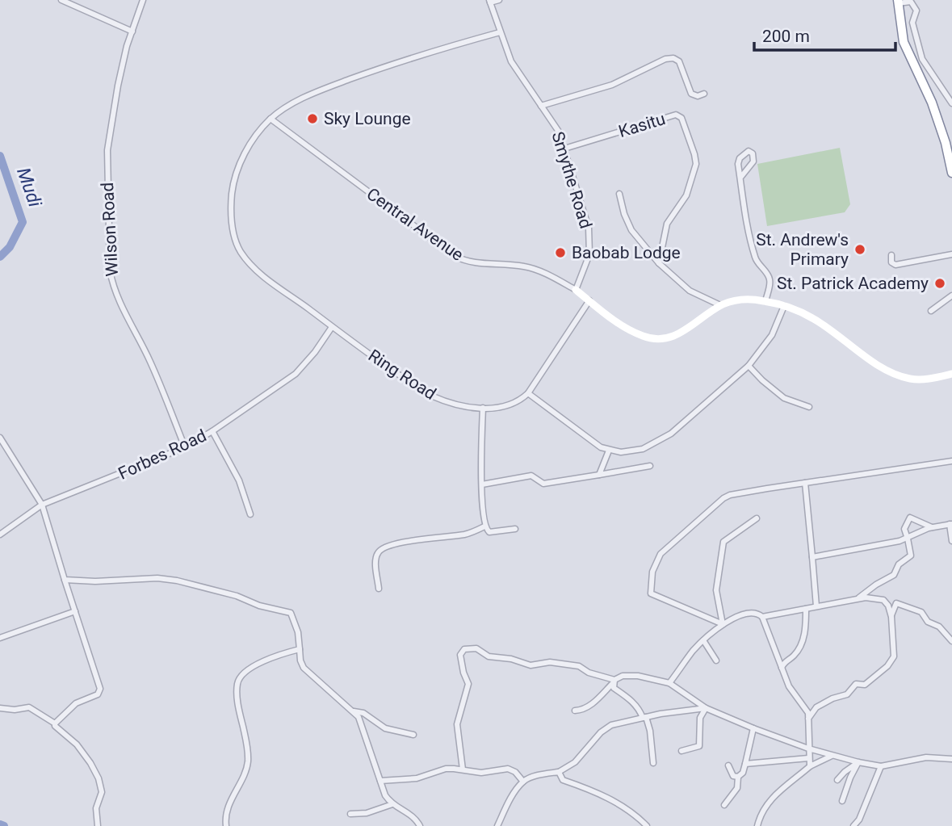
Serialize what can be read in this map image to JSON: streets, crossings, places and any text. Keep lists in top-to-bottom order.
{
  "streets": {
    "street": [
      "Kasitu",
      "Smythe Road",
      "Central Avenue",
      "Wilson Road",
      "Ring Road",
      "Forbes Road"
    ]
  },
  "crossings": [
    ["Kasitu", "Smythe Road"],
    ["Smythe Road", "Central Avenue"],
    ["Smythe Road", "Ring Road"],
    ["Central Avenue", "Ring Road"],
    ["Wilson Road", "Forbes Road"],
    ["Ring Road", "Forbes Road"]
  ],
  "water": ["Mudi"],
  "places": [
    "Sky Lounge",
    "St. Andrew's Primary",
    "Baobab Lodge",
    "St. Patrick Academy"
  ],
  "scale_bar": "200 m"
}
